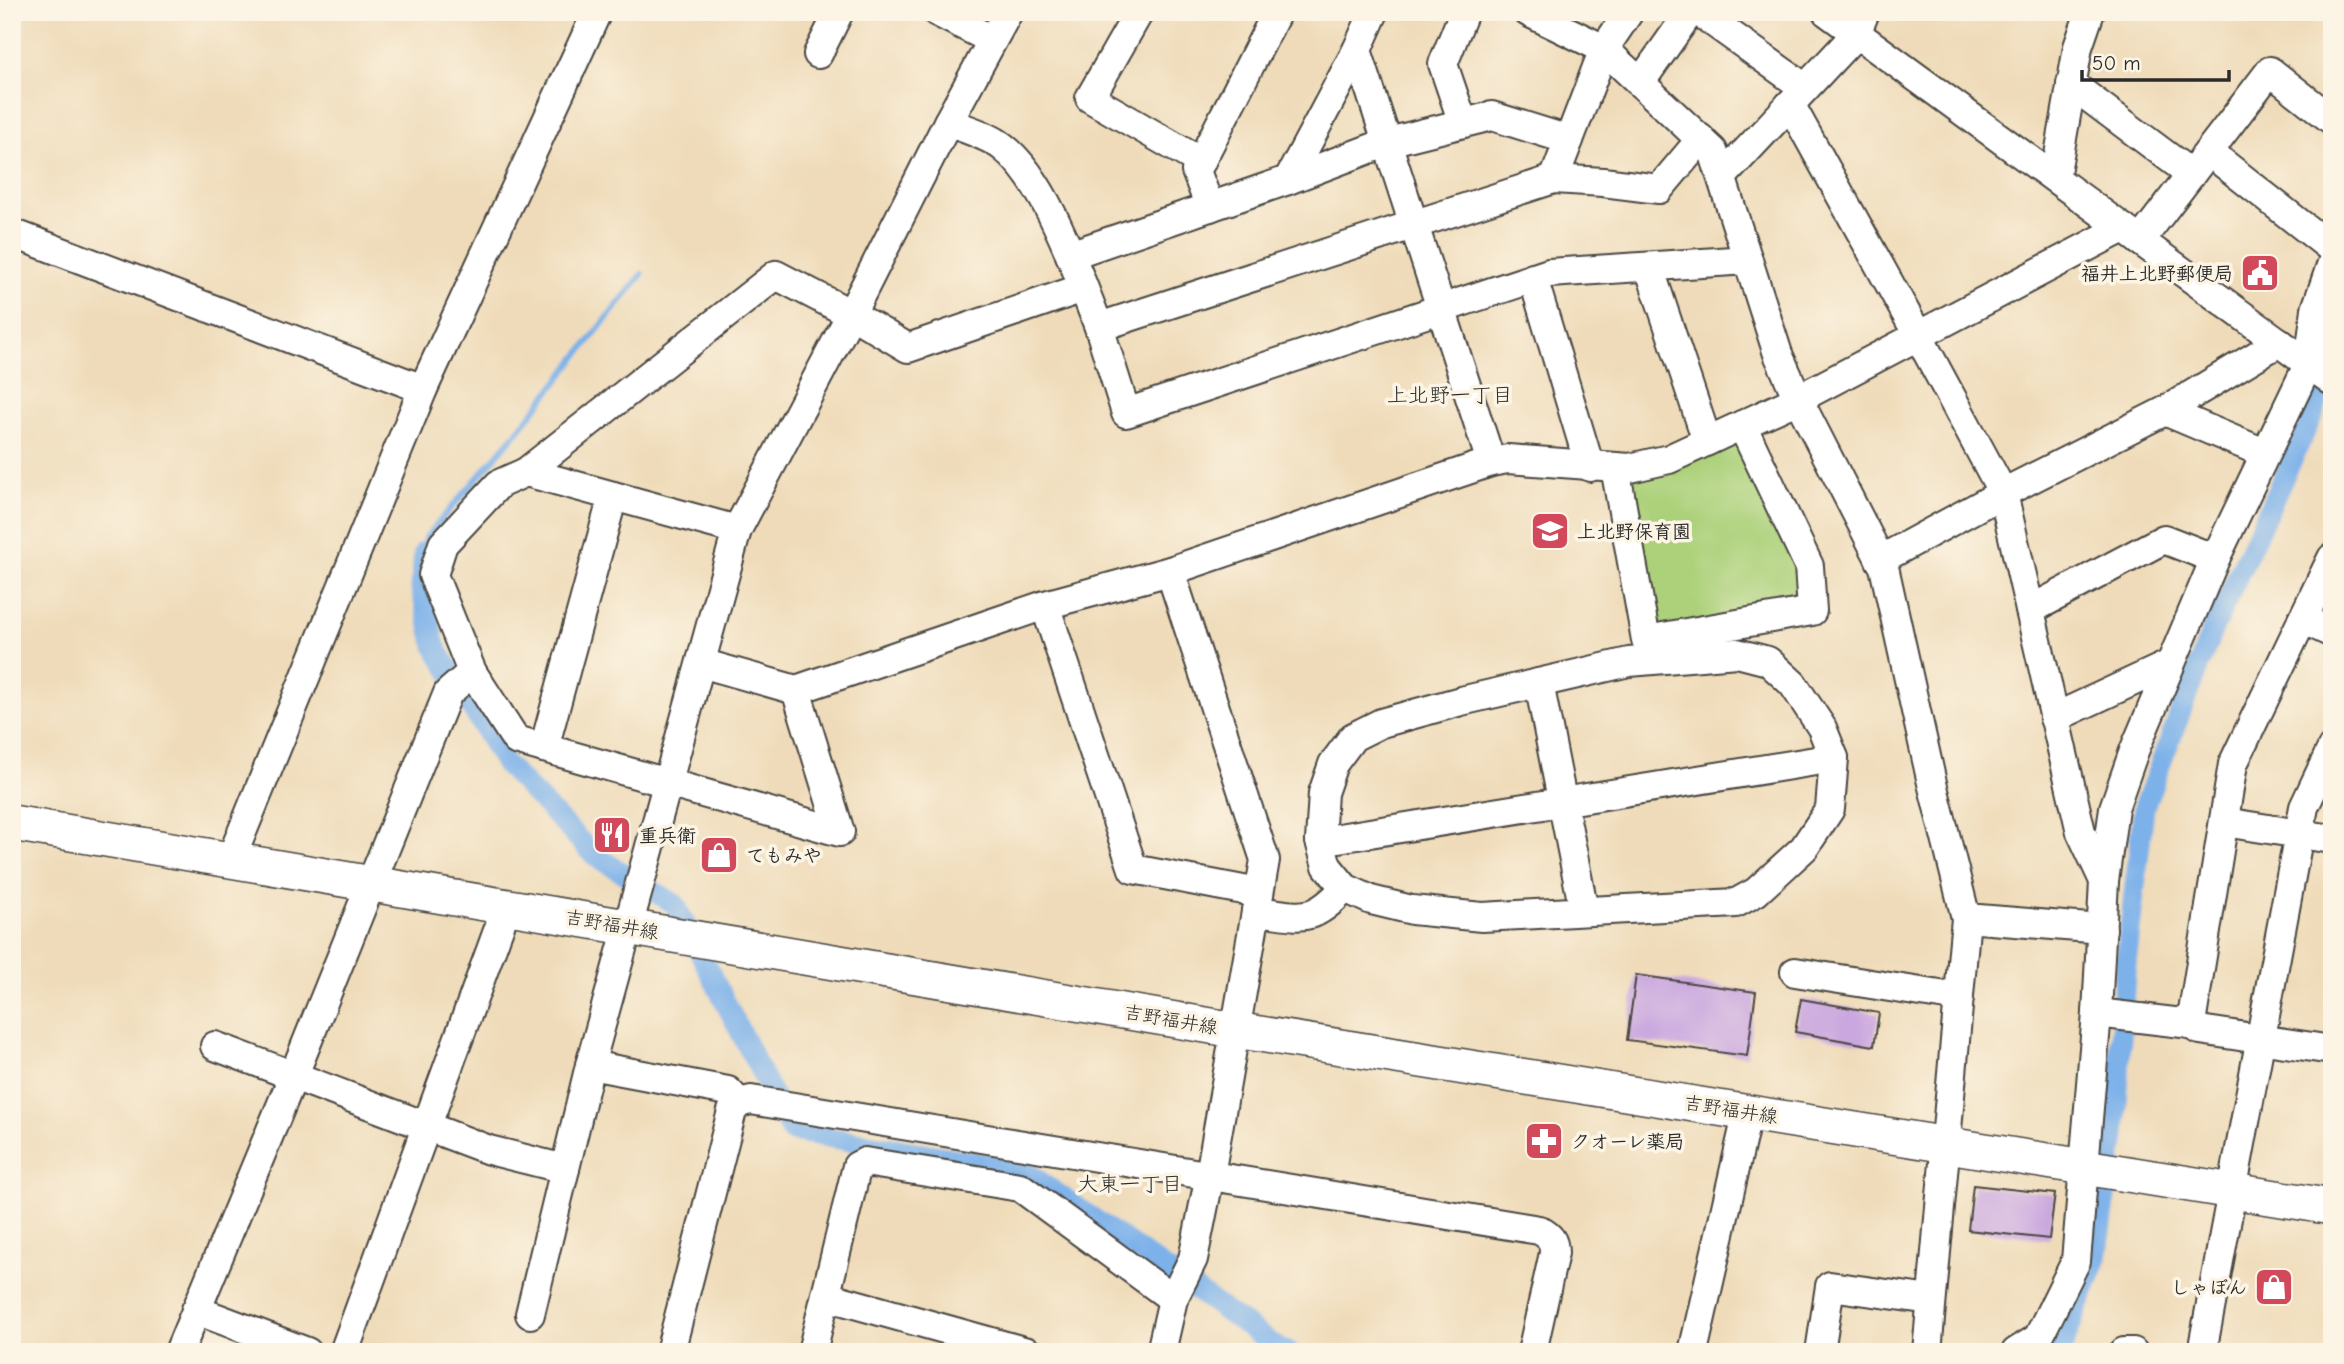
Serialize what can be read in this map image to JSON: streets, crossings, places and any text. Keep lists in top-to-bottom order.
{
  "streets": {
    "main road": ["吉野福井線"]
  },
  "districts": ["上北野一丁目", "大東一丁目"],
  "places": {
    "public building": ["福井上北野郵便局"],
    "school or university": ["上北野保育園"],
    "restaurant": ["重兵衛"],
    "shop": ["てもみや", "しゃぼん"],
    "pharmacy": ["クオーレ薬局"]
  },
  "scale_bar": "50 m"
}
